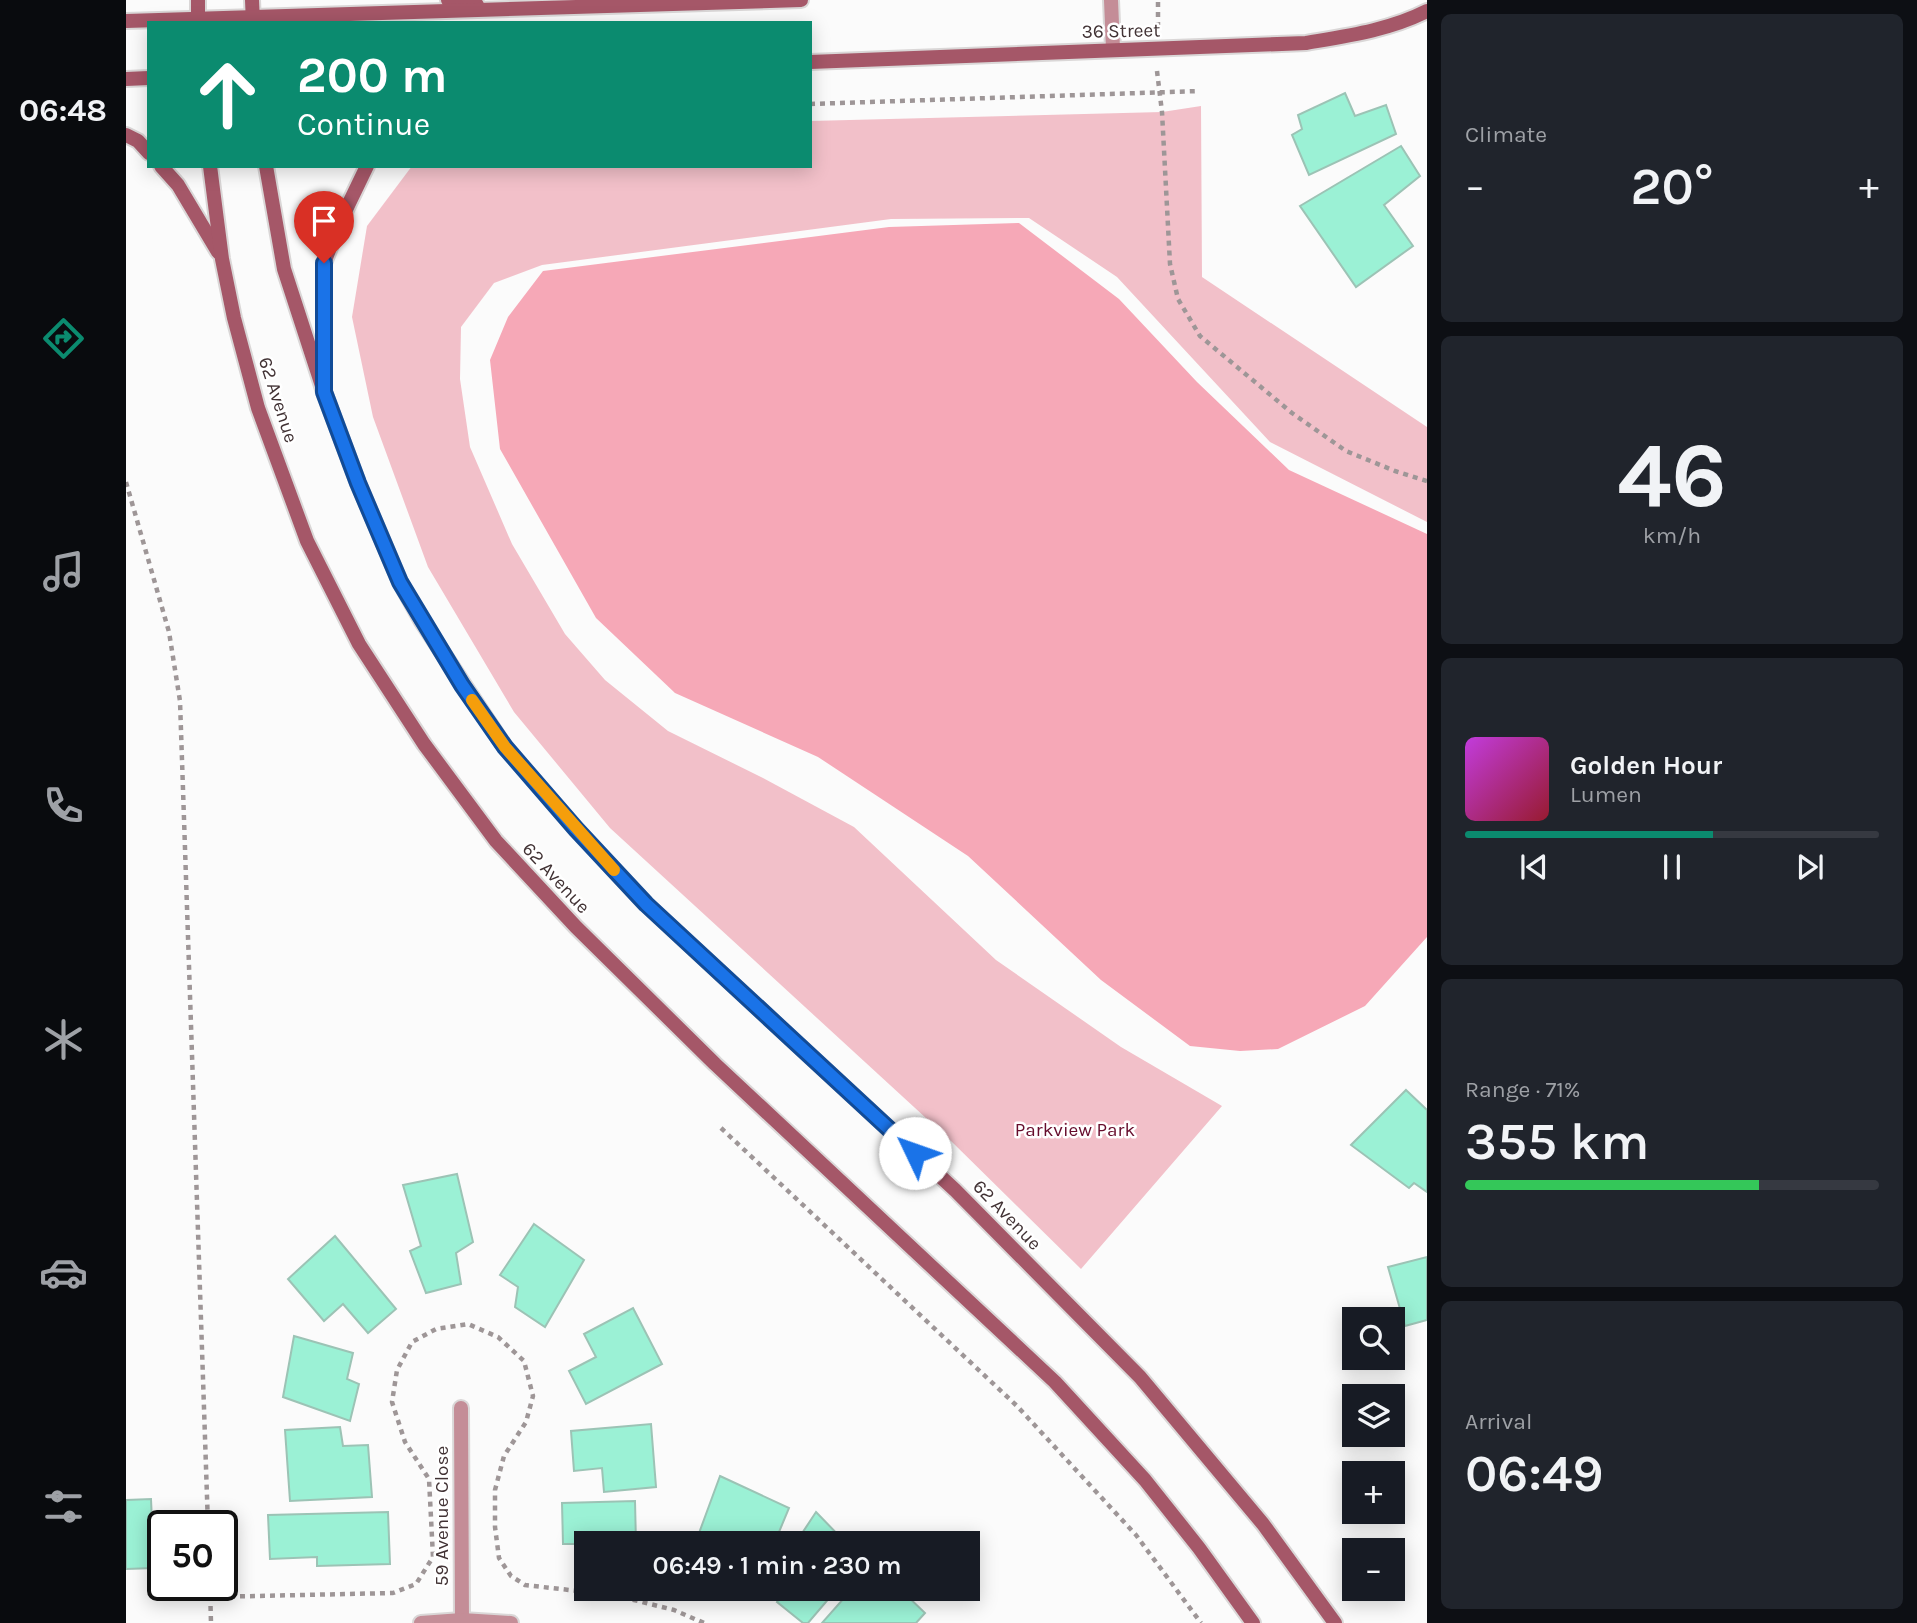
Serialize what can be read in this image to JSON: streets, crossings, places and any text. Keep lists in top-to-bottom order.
{
  "streets": {
    "main road": ["36 Street", "62 Avenue"],
    "street": ["59 Avenue Close"]
  },
  "parks": ["Parkview Park"],
  "page": {
    "tabs": "06:48",
    "tile": [
      "Climate",
      ["46", "km/h"],
      ["Range · 71%", "355 km"],
      ["Arrival", "06:49"]
    ],
    "turn": ["200 m", "Continue"],
    "heat": ["−", "20°", "+"],
    "song": ["Golden Hour", "Lumen"],
    "map_buttons": ["+", "−"],
    "limit": "50",
    "trip": "06:49 · 1 min · 230 m"
  }
}
